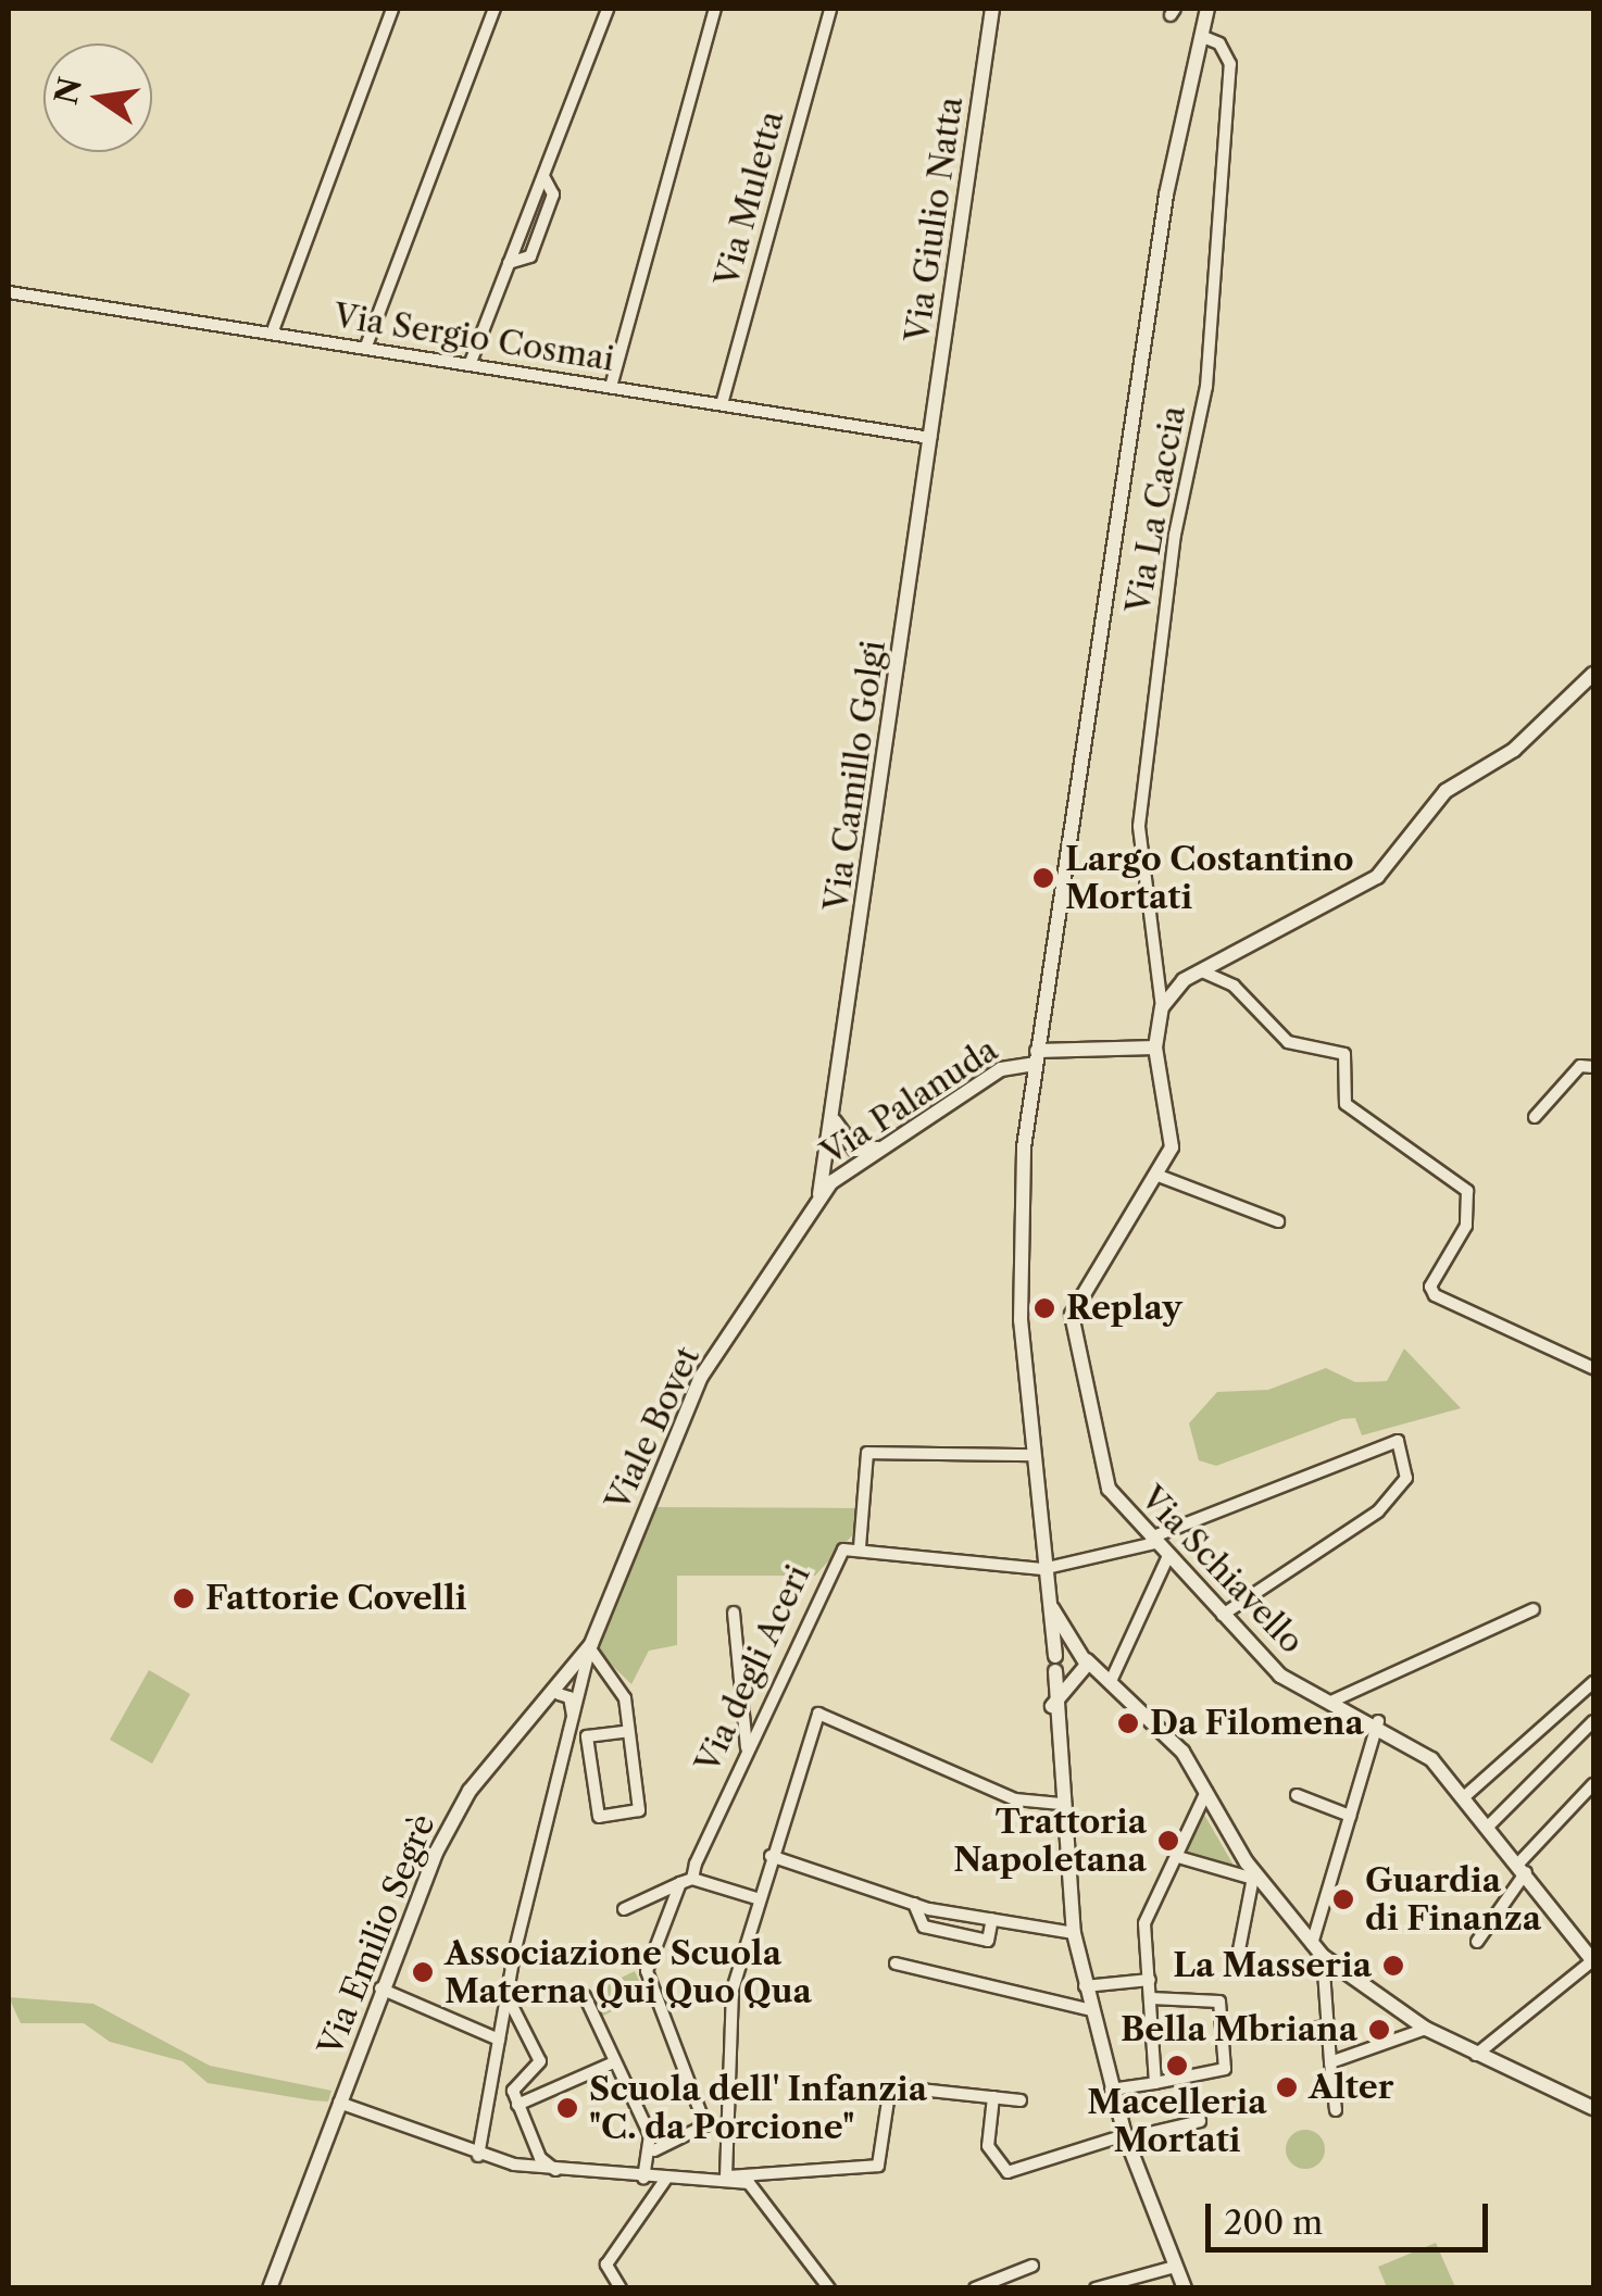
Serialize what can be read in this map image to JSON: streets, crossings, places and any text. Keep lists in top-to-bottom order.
{
  "streets": {
    "street": [
      "Via Muletta",
      "Via Giulio Natta",
      "Via Sergio Cosmai",
      "Via La Caccia",
      "Via Camillo Golgi",
      "Via Palanuda",
      "Viale Bovet",
      "Via Schiavello",
      "Via degli Aceri",
      "Via Emilio Segrè"
    ]
  },
  "crossings": [
    ["Via Muletta", "Via Sergio Cosmai"],
    ["Via Giulio Natta", "Via Sergio Cosmai"],
    ["Via Giulio Natta", "Via Camillo Golgi"],
    ["Via Sergio Cosmai", "Via Camillo Golgi"],
    ["Via Camillo Golgi", "Via Palanuda"],
    ["Via Camillo Golgi", "Viale Bovet"],
    ["Via Palanuda", "Viale Bovet"],
    ["Via Palanuda", "Via Schiavello"],
    ["Viale Bovet", "Via Emilio Segrè"]
  ],
  "places": [
    "Largo Costantino Mortati",
    "Replay",
    "Fattorie Covelli",
    "Da Filomena",
    "Trattoria Napoletana",
    "Guardia di Finanza",
    "La Masseria",
    "Associazione Scuola Materna Qui Quo Qua",
    "Bella Mbriana",
    "Macelleria Mortati",
    "Alter",
    "Scuola dell' Infanzia \"C. da Porcione\""
  ],
  "scale_bar": "200 m",
  "north": "left"
}
